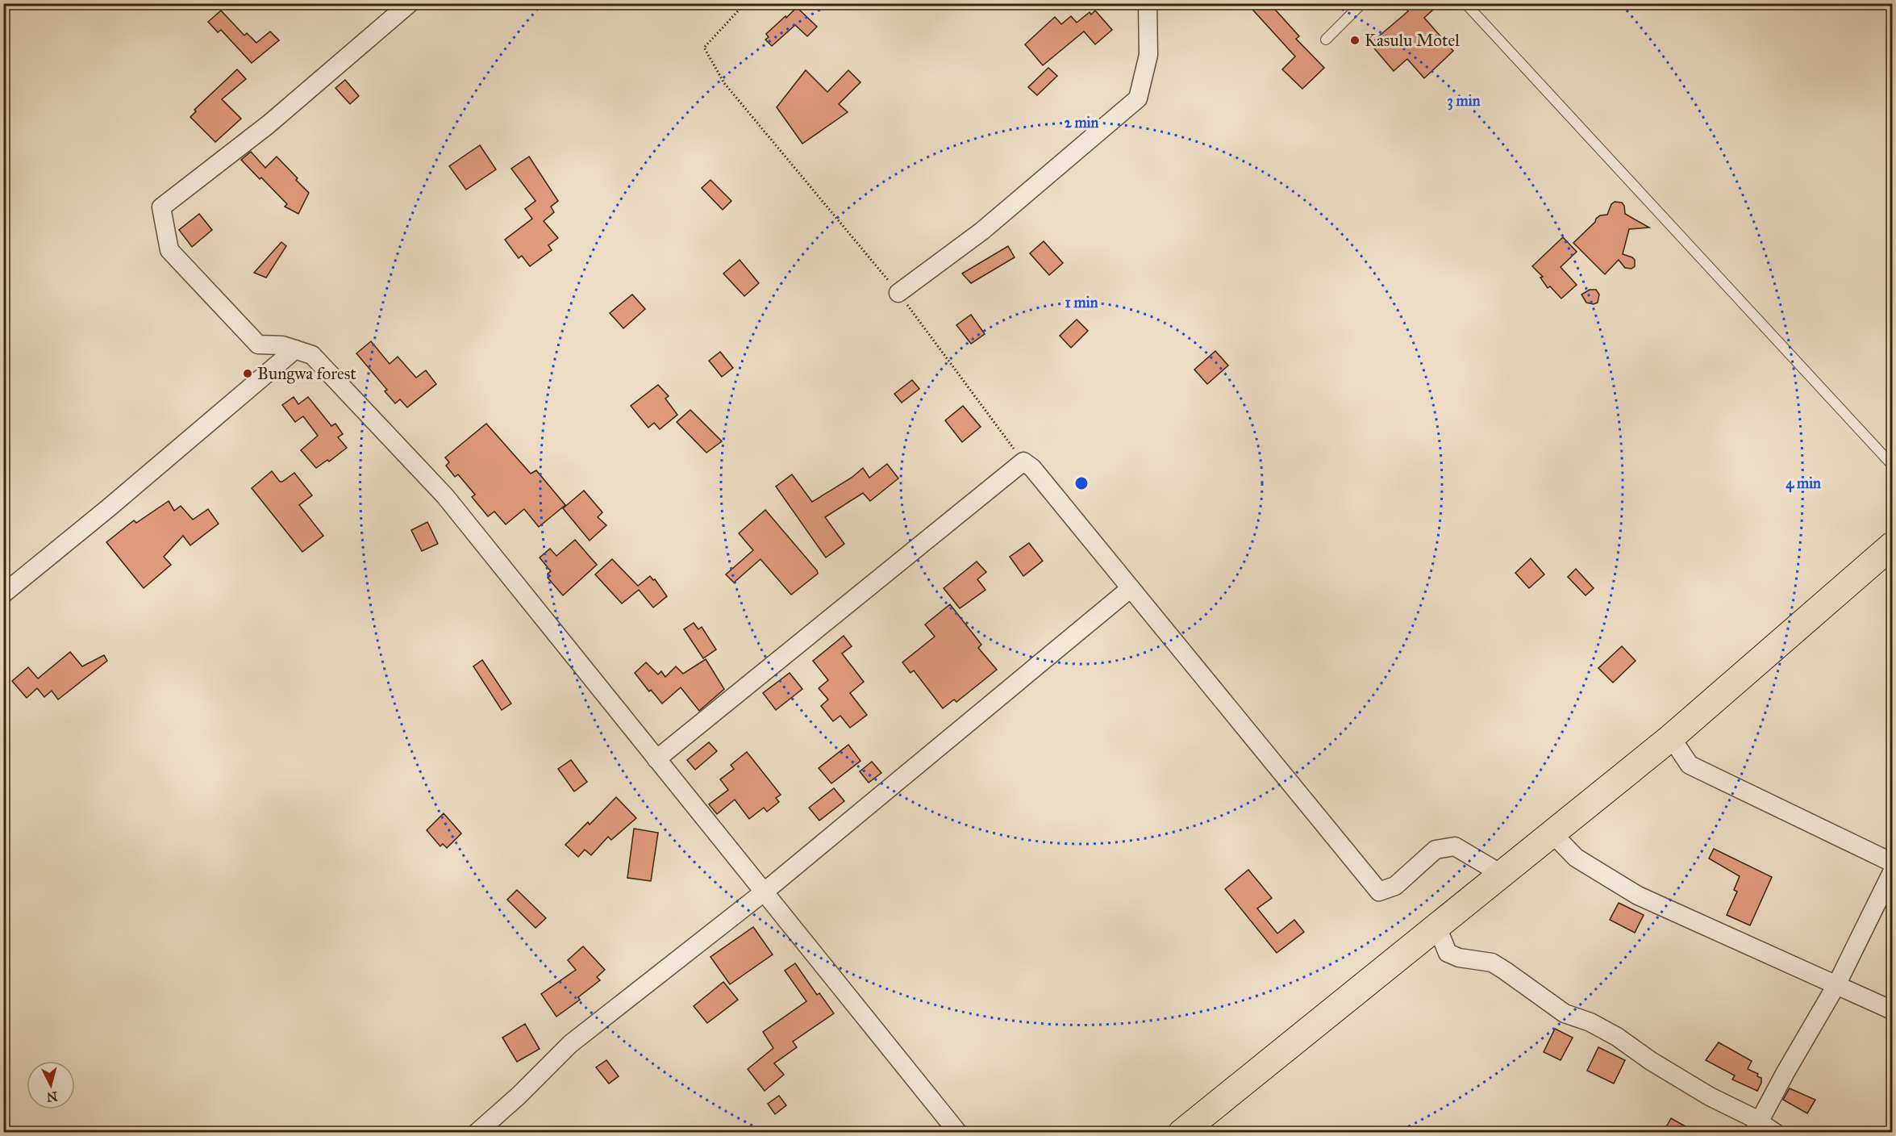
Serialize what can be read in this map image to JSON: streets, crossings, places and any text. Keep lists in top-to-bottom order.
{
  "places": ["Kasulu Motel", "Bungwa forest"],
  "north": "bottom",
  "rings": [
    "3 min",
    "2 min",
    "1 min",
    "4 min"
  ]
}
